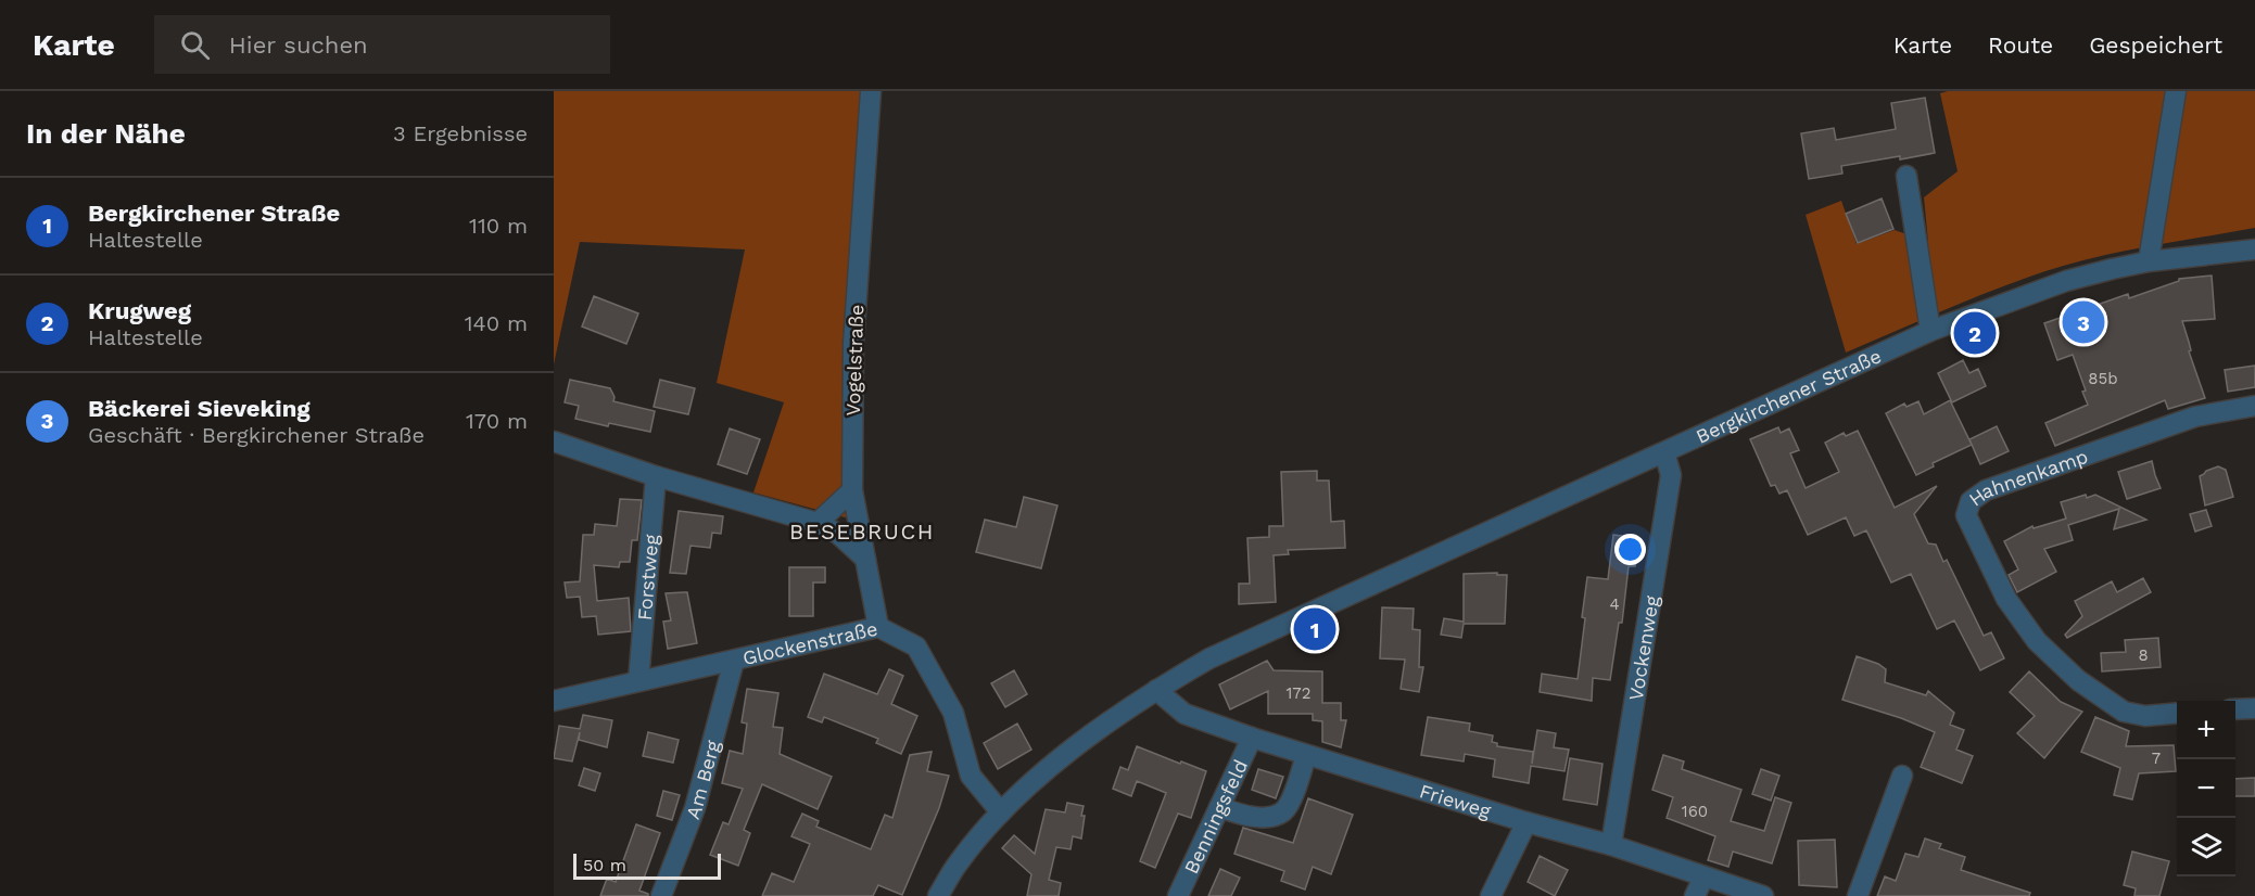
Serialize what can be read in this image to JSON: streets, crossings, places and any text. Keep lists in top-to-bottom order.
{
  "streets": {
    "street": [
      "Vogelstraße",
      "Bergkirchener Straße",
      "Hahnenkamp",
      "Forstweg",
      "Glockenstraße",
      "Vockenweg",
      "Am Berg",
      "Frieweg",
      "Benningsfeld"
    ]
  },
  "crossings": [
    ["Vogelstraße", "Glockenstraße"],
    ["Bergkirchener Straße", "Glockenstraße"],
    ["Bergkirchener Straße", "Vockenweg"],
    ["Bergkirchener Straße", "Frieweg"],
    ["Forstweg", "Glockenstraße"],
    ["Glockenstraße", "Am Berg"],
    ["Vockenweg", "Frieweg"],
    ["Frieweg", "Benningsfeld"]
  ],
  "districts": ["BESEBRUCH"],
  "house_numbers": [
    "85b",
    "4",
    "8",
    "172",
    "7",
    "160"
  ],
  "scale_bar": "50 m",
  "page": {
    "header": "Karte",
    "search": "Hier suchen",
    "nav": ["Karte", "Route", "Gespeichert"],
    "heading": ["In der Nähe", "3 Ergebnisse"],
    "list": [
      {
        "mark": "1",
        "name": "Bergkirchener Straße",
        "note": "Haltestelle",
        "value": "110 m"
      },
      {
        "mark": "2",
        "name": "Krugweg",
        "note": "Haltestelle",
        "value": "140 m"
      },
      {
        "mark": "3",
        "name": "Bäckerei Sieveking",
        "note": "Geschäft · Bergkirchener Straße",
        "value": "170 m"
      }
    ],
    "pins": ["3", "2", "1"],
    "map_buttons": ["+", "−"],
    "scale": "50 m"
  }
}
